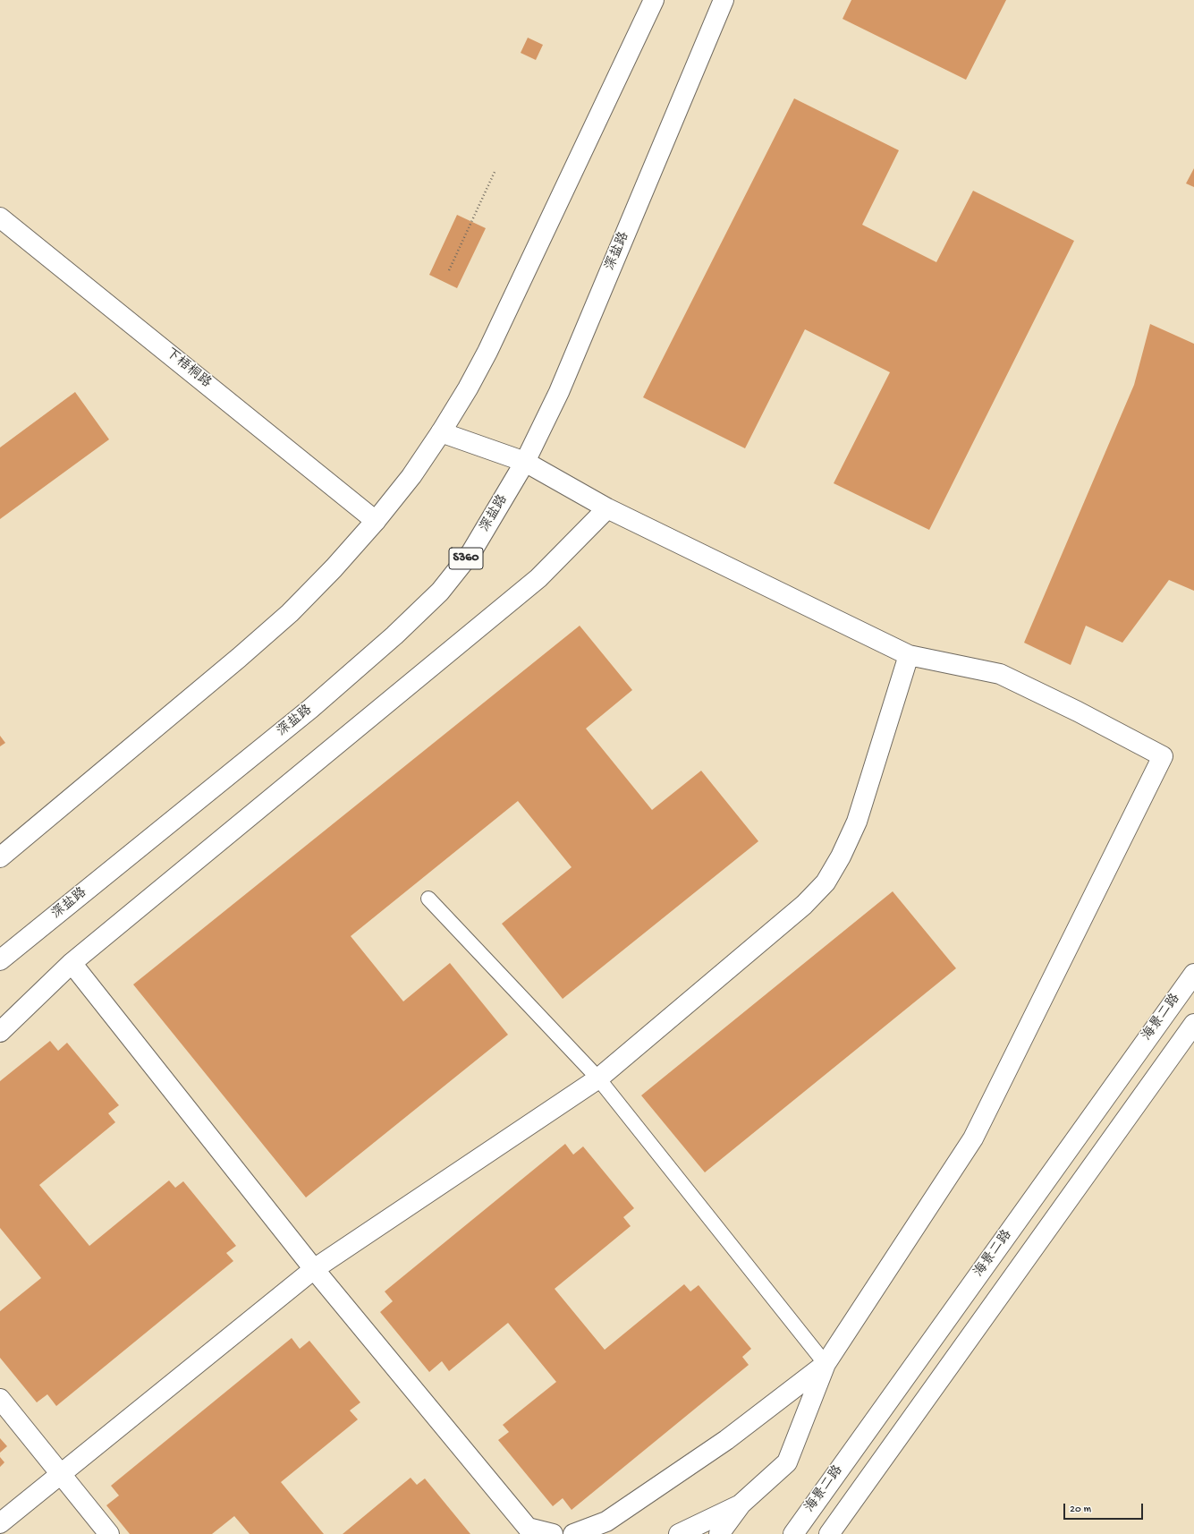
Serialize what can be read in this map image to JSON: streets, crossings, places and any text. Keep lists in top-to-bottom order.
{
  "streets": {
    "street": [
      "深盐路",
      "下梧桐路",
      "S360",
      "海景二路"
    ]
  },
  "scale_bar": "20 m"
}
